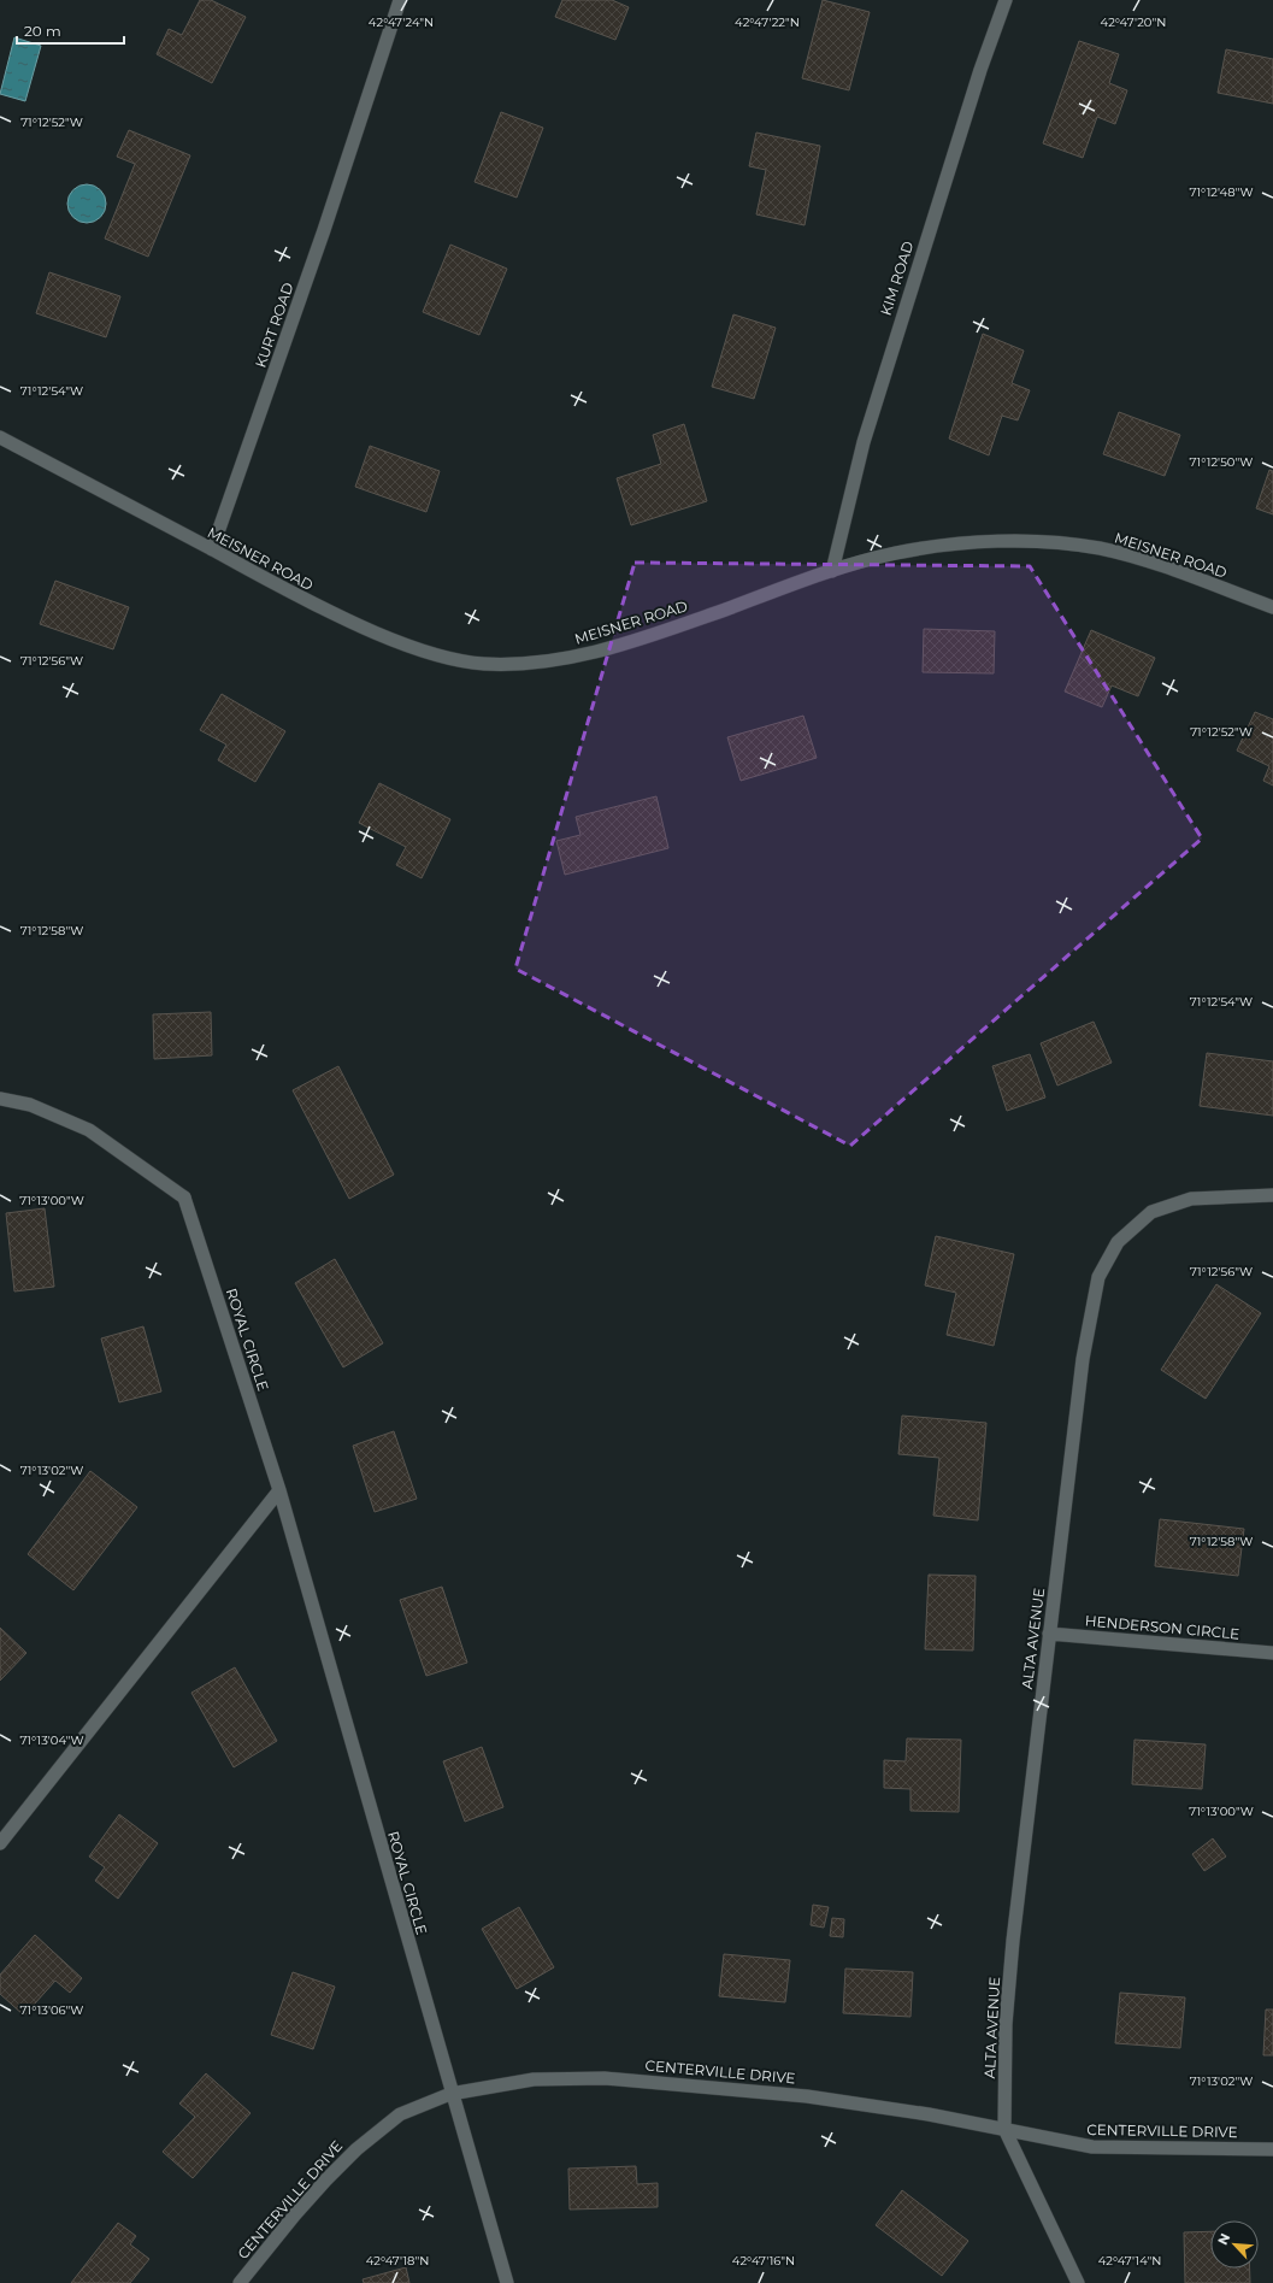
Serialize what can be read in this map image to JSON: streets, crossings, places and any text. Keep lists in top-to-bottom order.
{
  "streets": {
    "street": [
      "KIM ROAD",
      "KURT ROAD",
      "MEISNER ROAD",
      "ROYAL CIRCLE",
      "HENDERSON CIRCLE",
      "ALTA AVENUE",
      "CENTERVILLE DRIVE"
    ]
  },
  "crossings": [
    ["KIM ROAD", "MEISNER ROAD"],
    ["KURT ROAD", "MEISNER ROAD"],
    ["ROYAL CIRCLE", "CENTERVILLE DRIVE"],
    ["HENDERSON CIRCLE", "ALTA AVENUE"],
    ["ALTA AVENUE", "CENTERVILLE DRIVE"]
  ],
  "scale_bar": "20 m",
  "north": "top left",
  "coordinates": [
    "42°47'24\"N",
    "42°47'22\"N",
    "42°47'20\"N",
    "71°12'52\"W",
    "71°12'48\"W",
    "71°12'54\"W",
    "71°12'50\"W",
    "71°12'56\"W",
    "71°12'58\"W",
    "71°13'00\"W",
    "71°13'02\"W",
    "71°13'04\"W",
    "71°13'06\"W",
    "42°47'18\"N",
    "42°47'16\"N",
    "42°47'14\"N"
  ]
}
